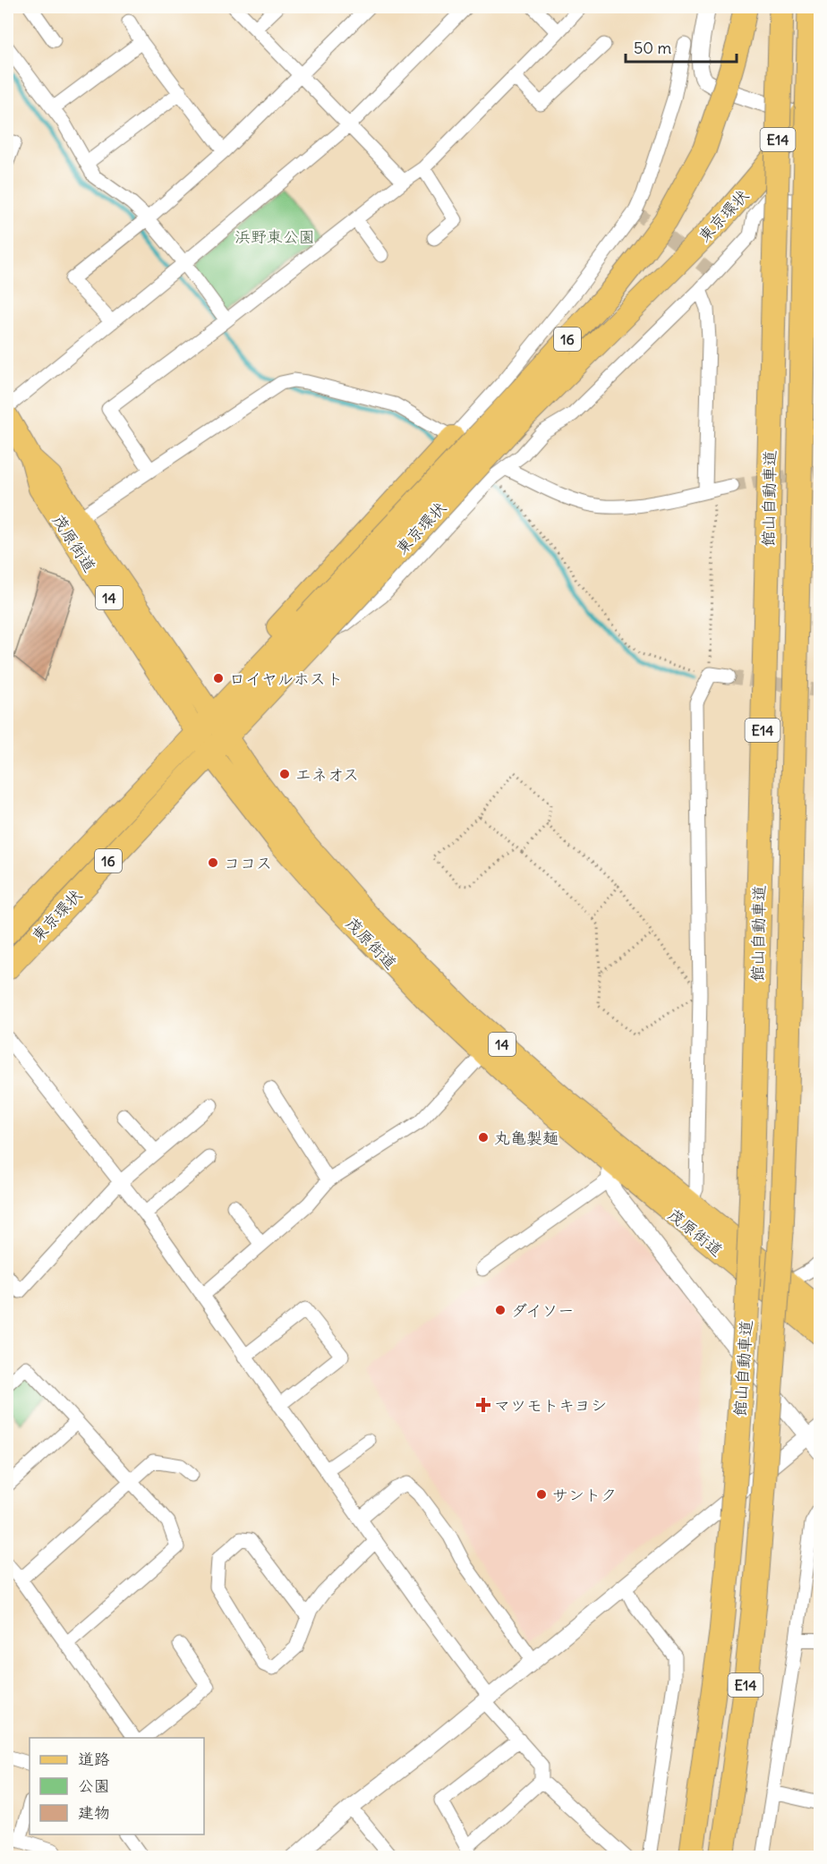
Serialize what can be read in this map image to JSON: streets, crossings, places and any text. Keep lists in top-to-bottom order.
{
  "streets": {
    "highway": [
      "E14",
      "東京環状",
      "16",
      "館山自動車道"
    ],
    "main road": ["茂原街道", "14"]
  },
  "crossings": [
    ["東京環状", "16"],
    ["東京環状", "茂原街道"],
    ["16", "茂原街道"]
  ],
  "parks": ["浜野東公園"],
  "places": {
    "other": [
      "ロイヤルホスト",
      "エネオス",
      "ココス",
      "丸亀製麺",
      "ダイソー",
      "サントク"
    ],
    "health": ["マツモトキヨシ"]
  },
  "legend": ["道路", "公園", "建物"],
  "scale_bar": "50 m"
}
